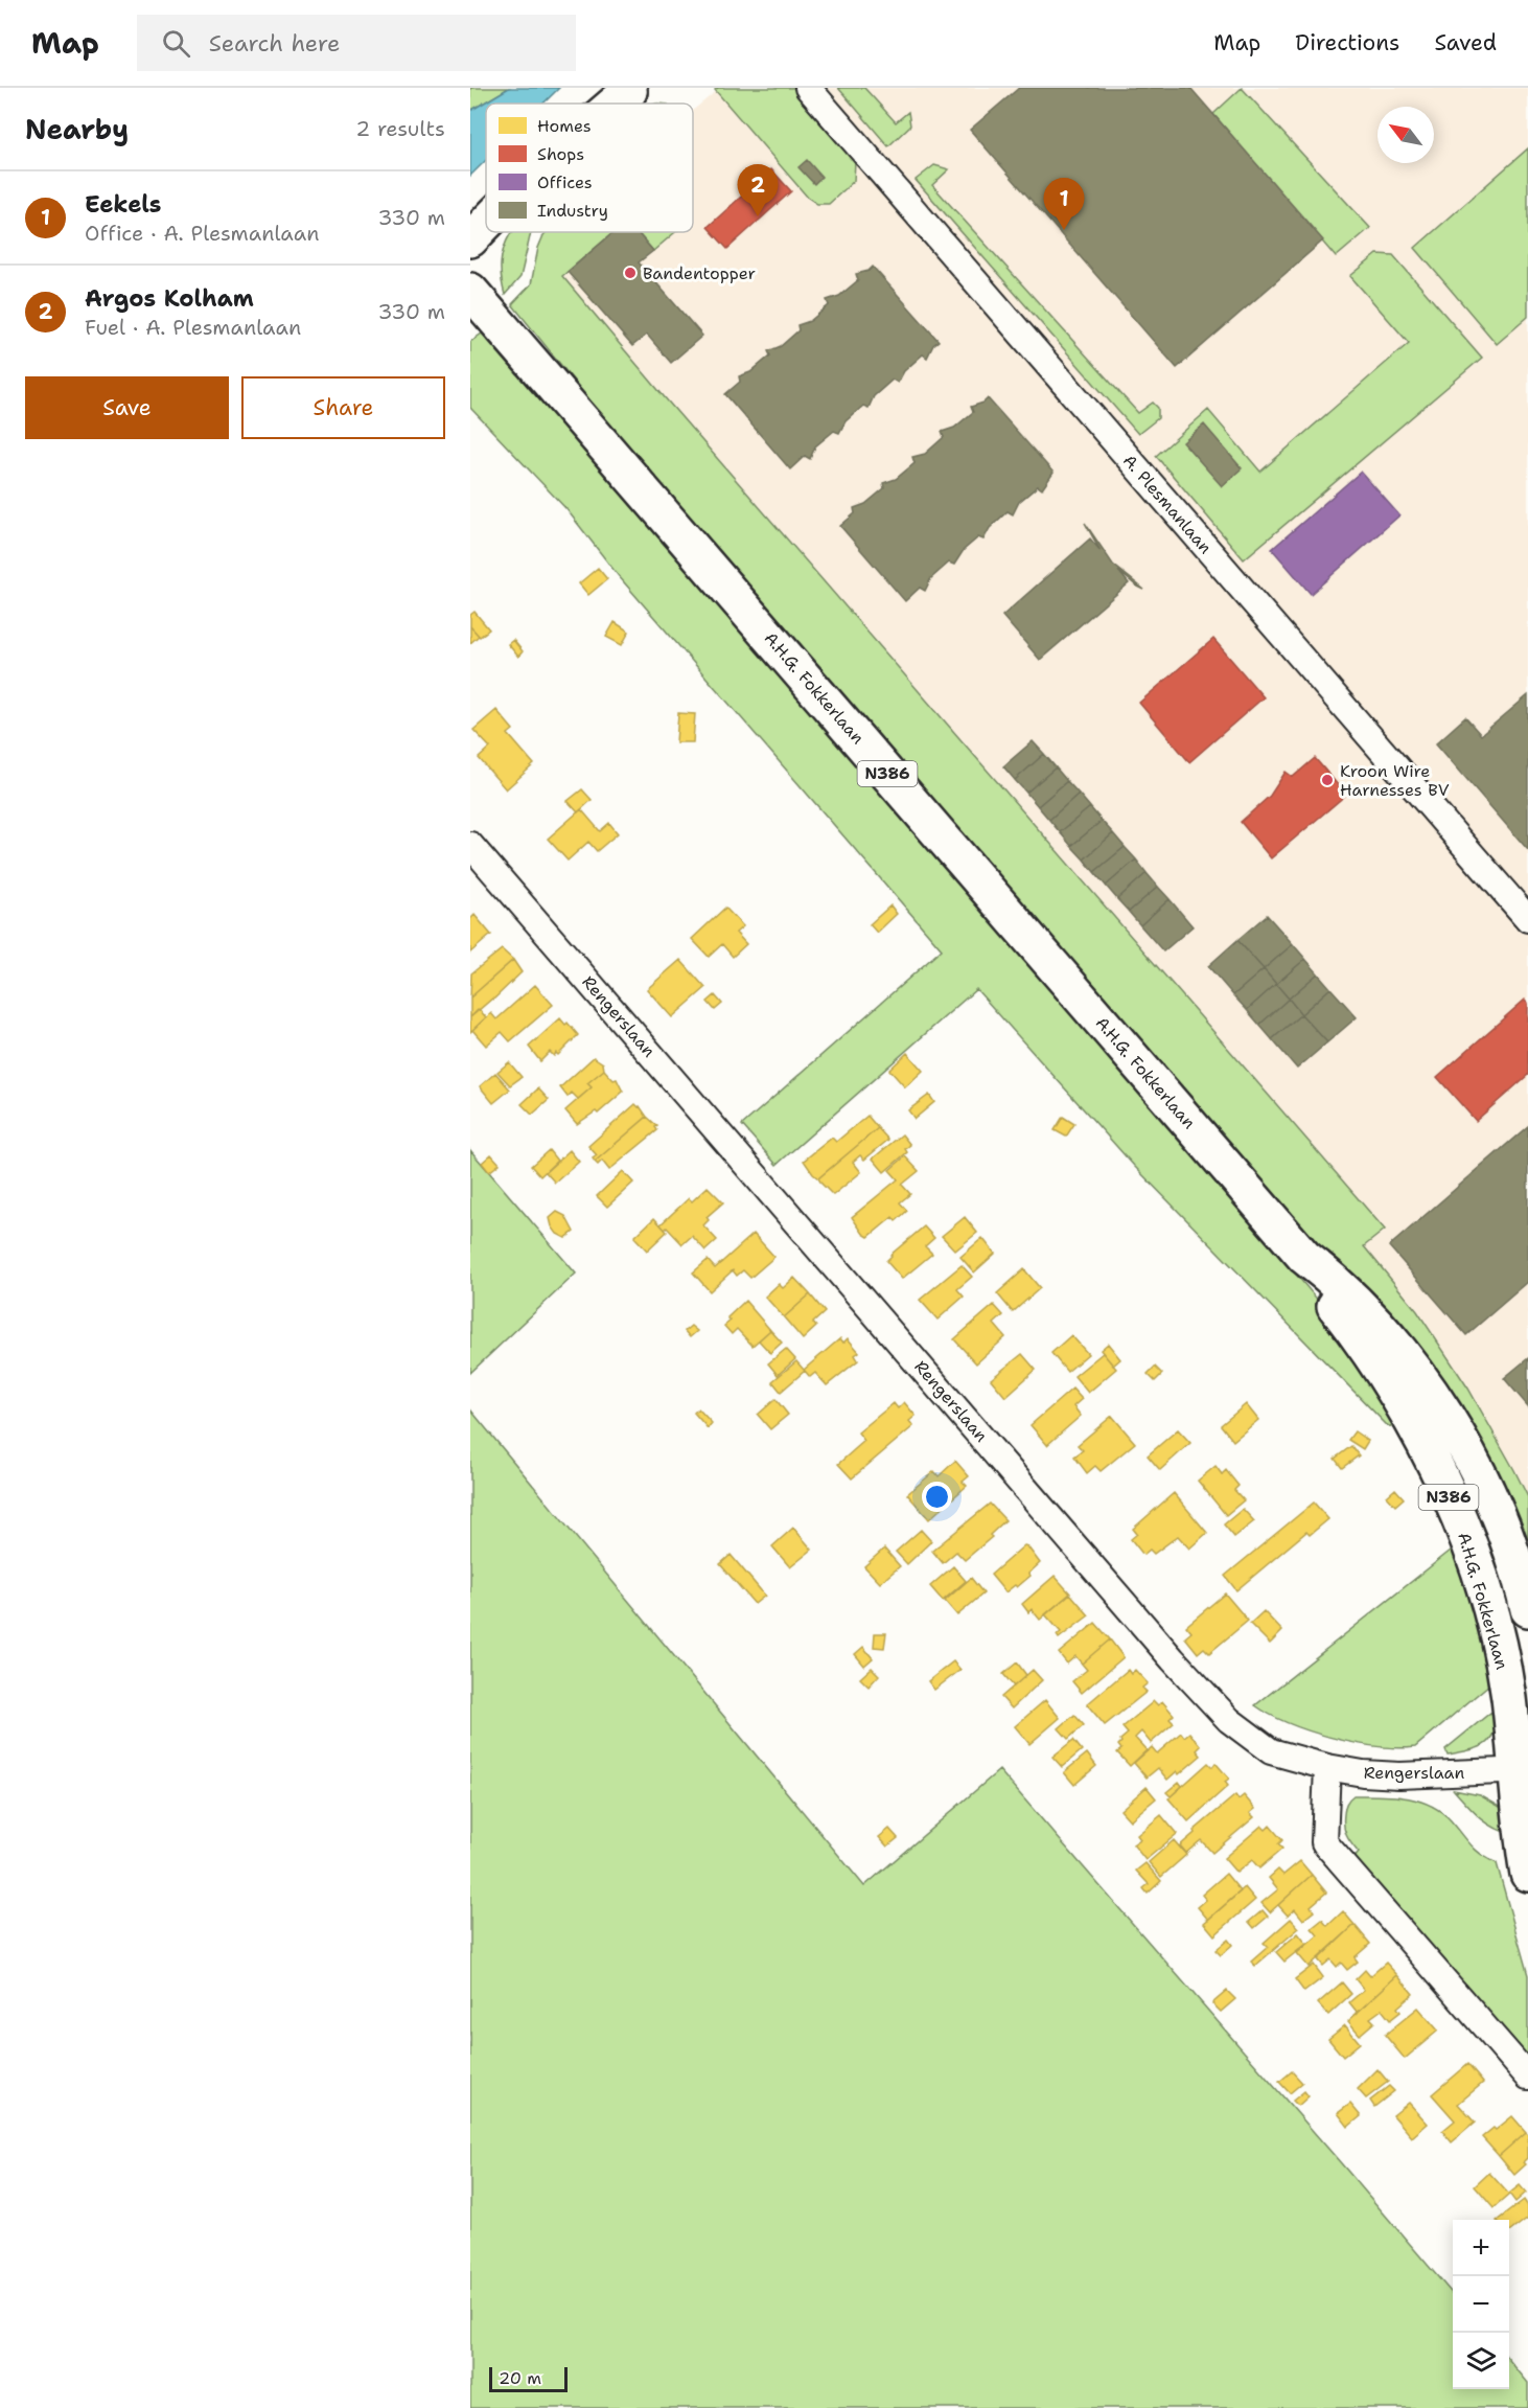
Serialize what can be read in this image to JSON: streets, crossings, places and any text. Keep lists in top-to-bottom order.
{
  "streets": {
    "main road": ["A.H.G. Fokkerlaan", "N386"],
    "street": ["A. Plesmanlaan", "Rengerslaan"]
  },
  "crossings": [
    ["A.H.G. Fokkerlaan", "Rengerslaan"]
  ],
  "places": ["Bandentopper", "Kroon Wire Harnesses BV"],
  "legend": [
    "Homes",
    "Shops",
    "Offices",
    "Industry"
  ],
  "scale_bar": "20 m",
  "north": "top left",
  "page": {
    "header": "Map",
    "search": "Search here",
    "nav": ["Map", "Directions", "Saved"],
    "heading": ["Nearby", "2 results"],
    "pins": ["2", "1"],
    "list": [
      {
        "mark": "1",
        "name": "Eekels",
        "note": "Office · A. Plesmanlaan",
        "value": "330 m"
      },
      {
        "mark": "2",
        "name": "Argos Kolham",
        "note": "Fuel · A. Plesmanlaan",
        "value": "330 m"
      }
    ],
    "buttons": ["Save", "Share"],
    "map_buttons": ["+", "−"],
    "scale": "20 m"
  }
}
